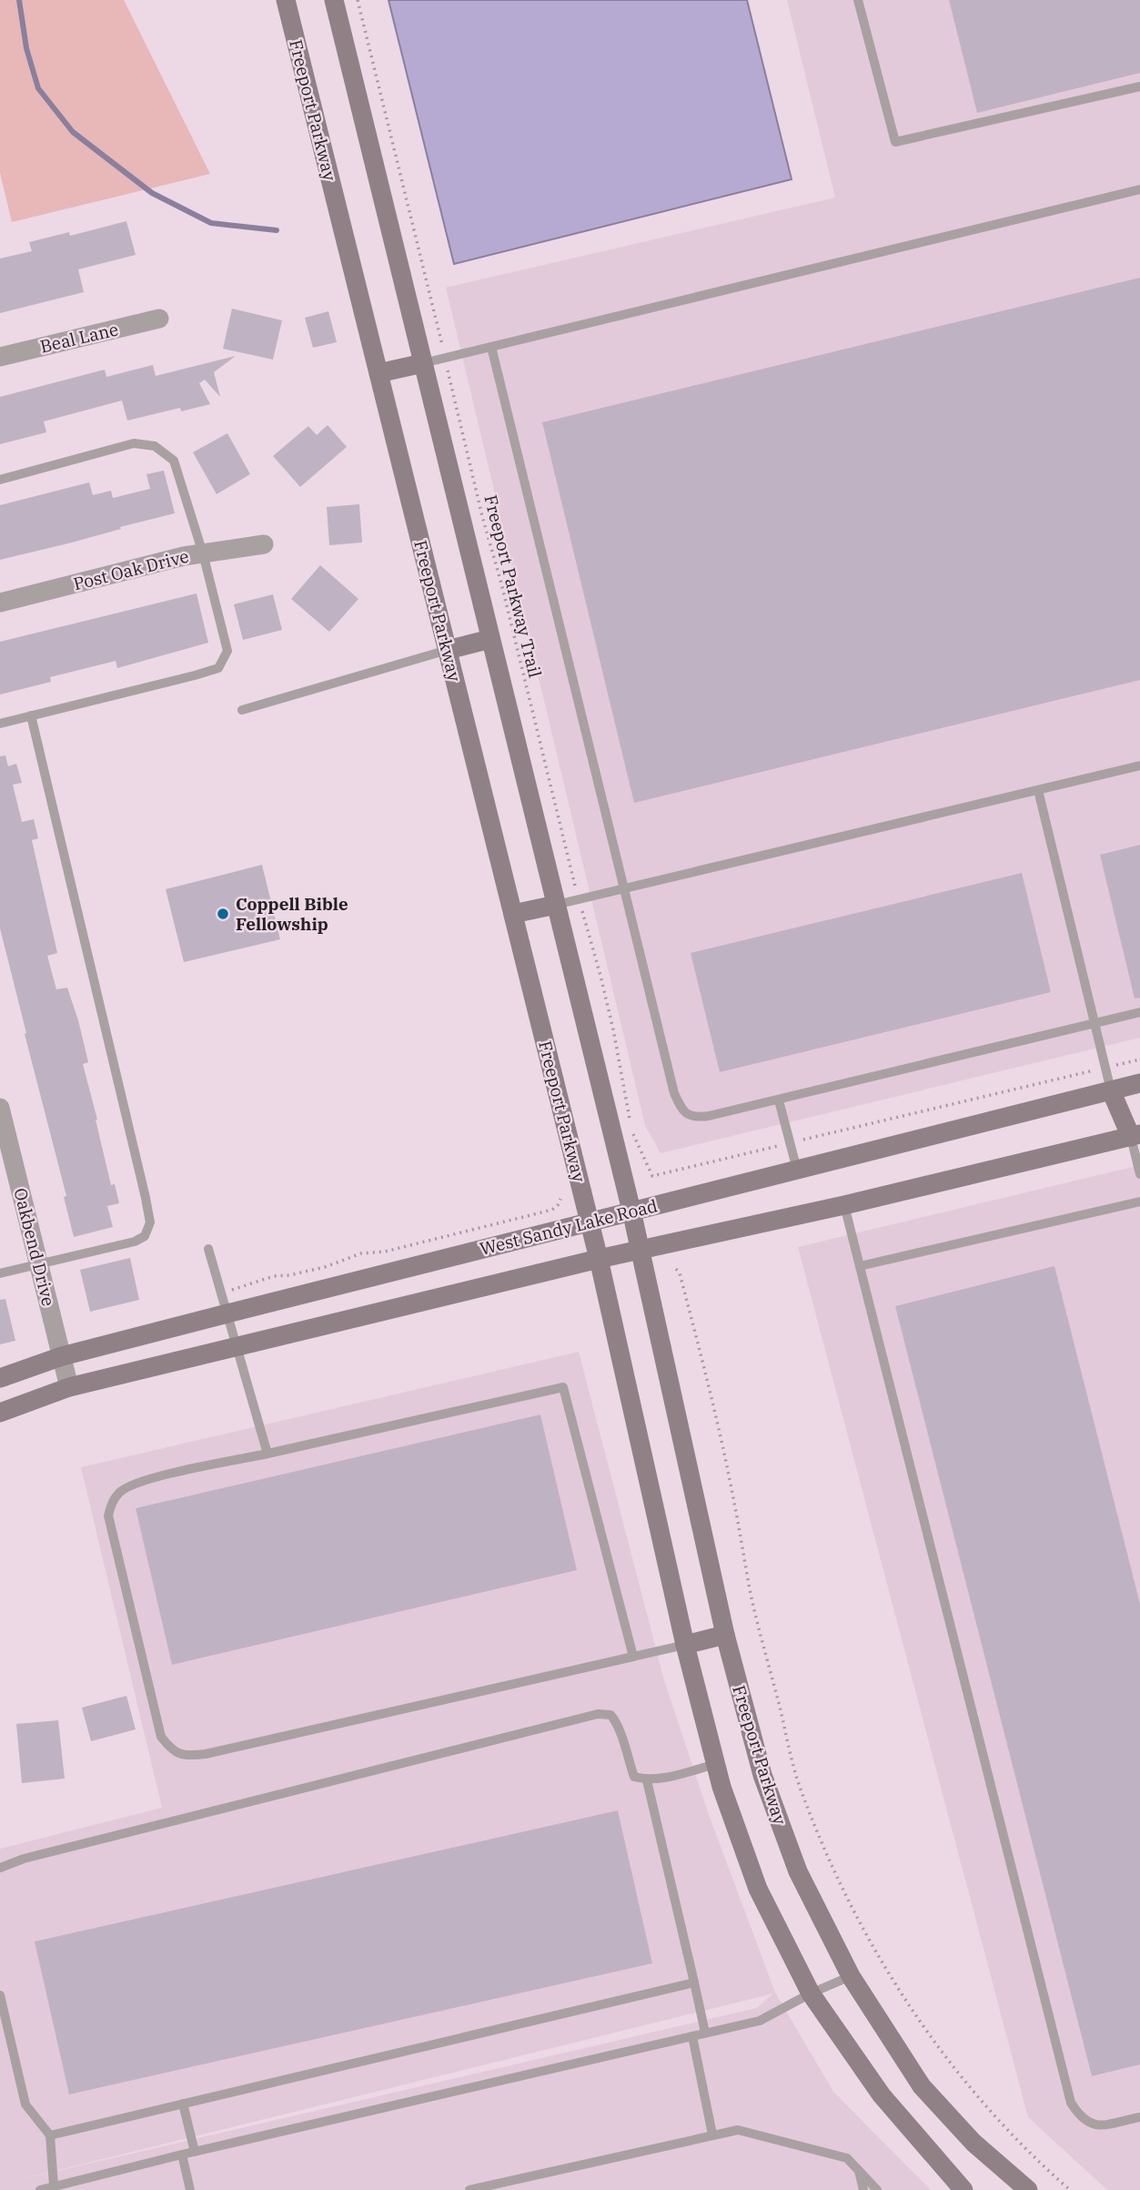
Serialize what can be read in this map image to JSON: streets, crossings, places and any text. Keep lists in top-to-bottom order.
{
  "streets": {
    "main road": ["Freeport Parkway", "West Sandy Lake Road"],
    "street": ["Beal Lane", "Post Oak Drive", "Oakbend Drive"],
    "path": ["Freeport Parkway Trail"]
  },
  "crossings": [
    ["Freeport Parkway", "West Sandy Lake Road"],
    ["West Sandy Lake Road", "Oakbend Drive"]
  ],
  "places": ["Coppell Bible Fellowship"]
}
